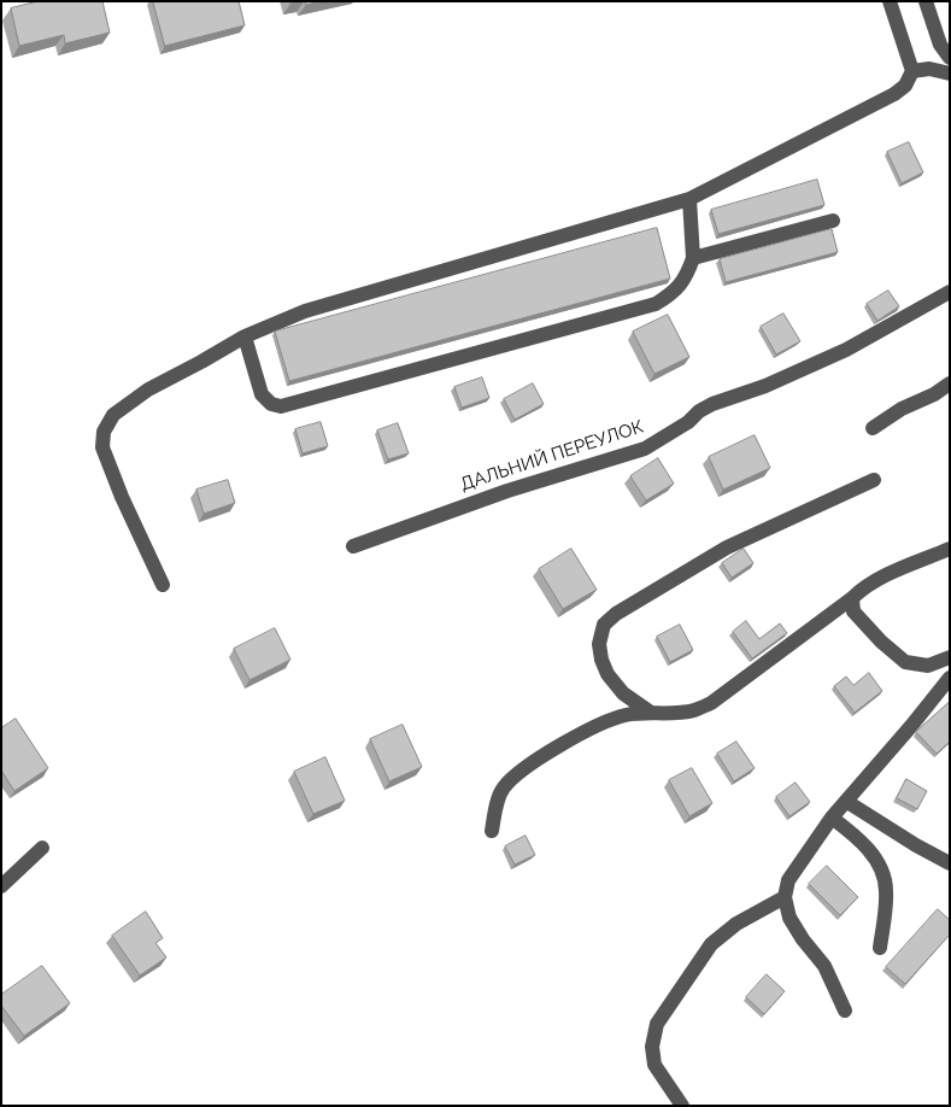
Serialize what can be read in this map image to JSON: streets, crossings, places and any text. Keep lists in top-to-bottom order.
{
  "streets": {
    "street": ["ДАЛЬНИЙ ПЕРЕУЛОК"]
  }
}
